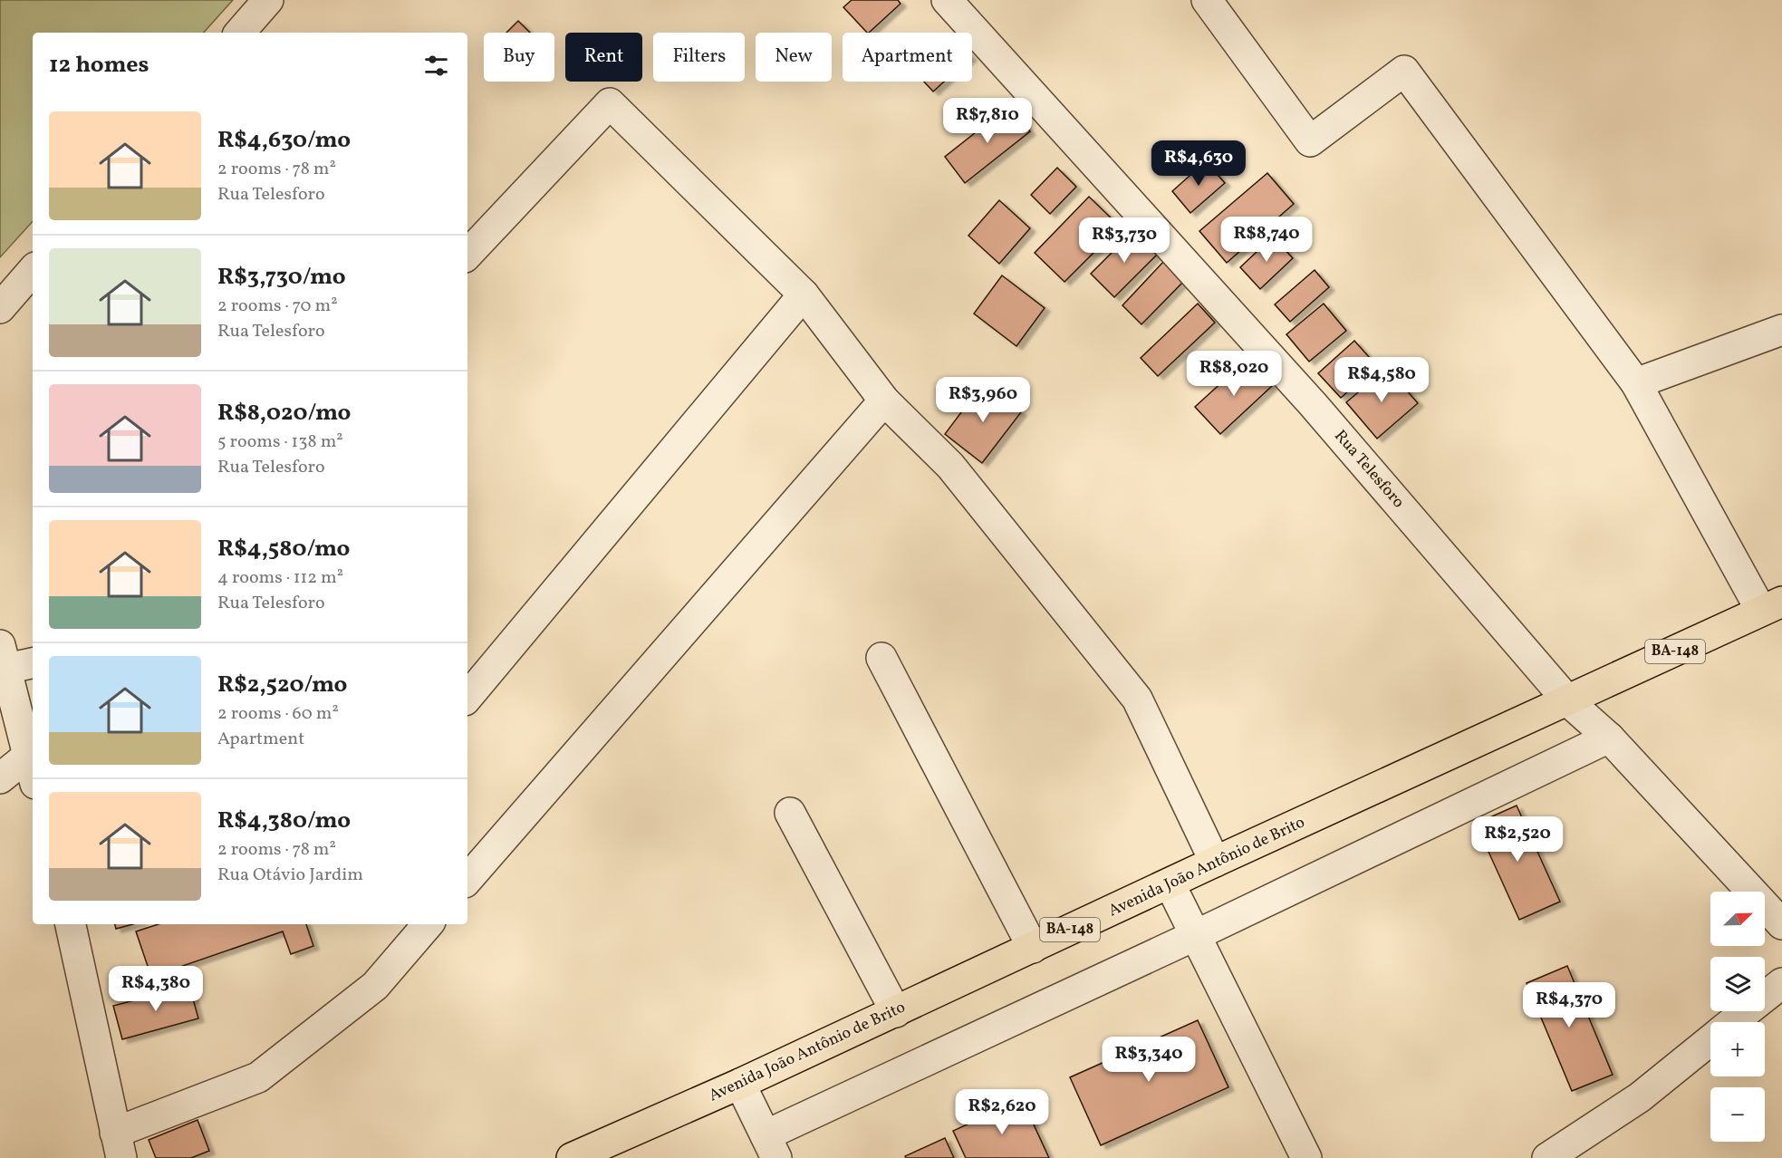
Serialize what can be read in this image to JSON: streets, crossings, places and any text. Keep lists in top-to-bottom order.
{
  "streets": {
    "main road": ["BA-148", "Avenida João Antônio de Brito"],
    "street": ["Rua Telesforo"]
  },
  "crossings": [
    ["Rua Telesforo", "Avenida João Antônio de Brito"]
  ],
  "north": "top right",
  "page": {
    "chip": [
      "Buy",
      "Rent",
      "Filters",
      "New",
      "Apartment"
    ],
    "heading": "12 homes",
    "price": [
      "R$7,810",
      "R$4,630",
      "R$8,740",
      "R$3,730",
      "R$8,020",
      "R$4,580",
      "R$3,960",
      "R$2,520",
      "R$4,380",
      "R$4,370",
      "R$3,340",
      "R$2,620"
    ],
    "list": [
      {
        "name": "R$4,630/mo",
        "note": "2 rooms · 78 m² · Rua Telesforo"
      },
      {
        "name": "R$3,730/mo",
        "note": "2 rooms · 70 m² · Rua Telesforo"
      },
      {
        "name": "R$8,020/mo",
        "note": "5 rooms · 138 m² · Rua Telesforo"
      },
      {
        "name": "R$4,580/mo",
        "note": "4 rooms · 112 m² · Rua Telesforo"
      },
      {
        "name": "R$2,520/mo",
        "note": "2 rooms · 60 m² · Apartment"
      },
      {
        "name": "R$4,380/mo",
        "note": "2 rooms · 78 m² · Rua Otávio Jardim"
      }
    ],
    "map_buttons": ["+", "−"]
  }
}
